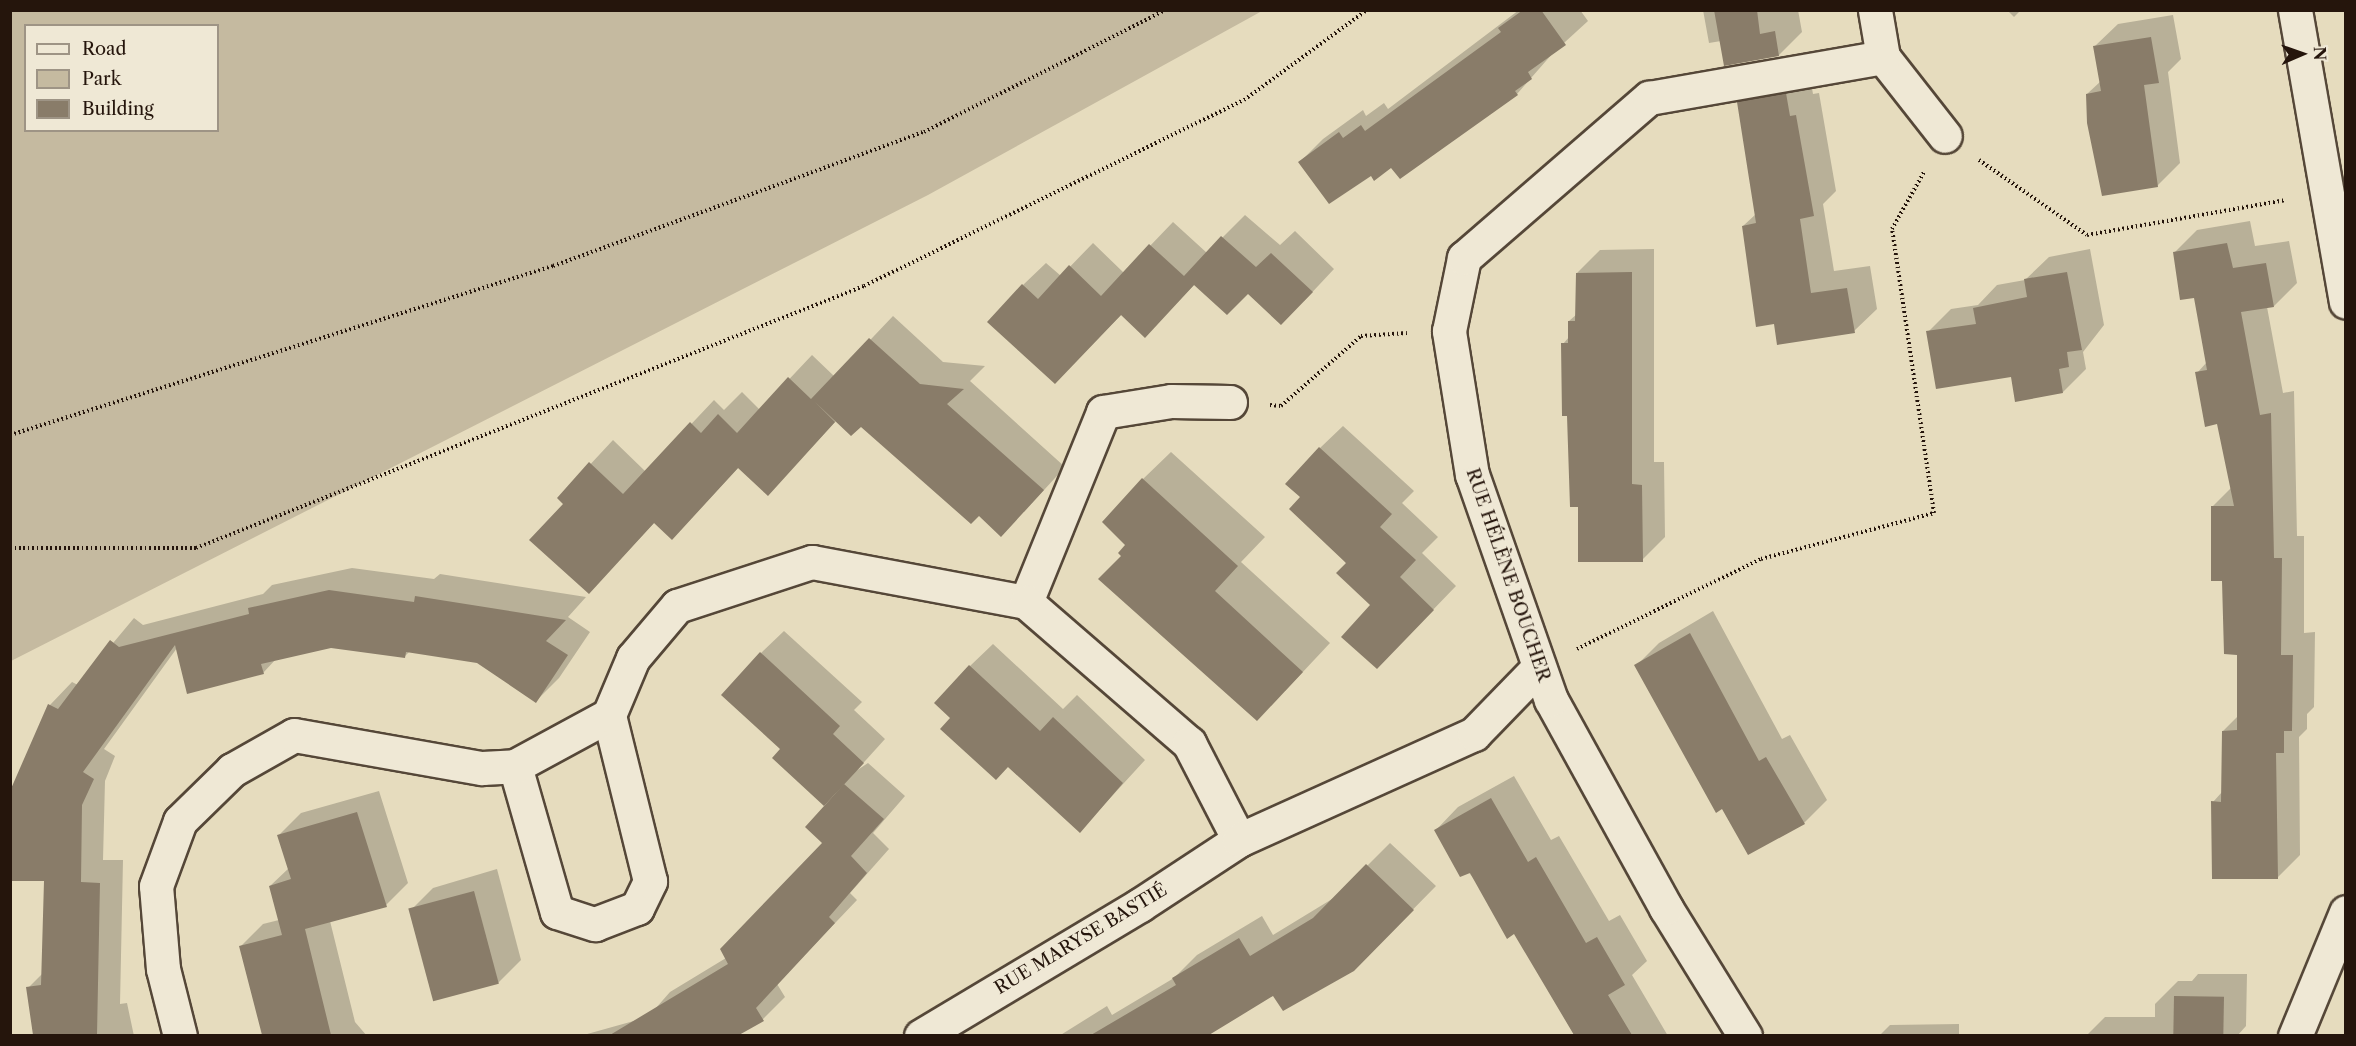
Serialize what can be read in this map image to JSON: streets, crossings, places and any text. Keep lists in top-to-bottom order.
{
  "streets": {
    "street": ["RUE HÉLÈNE BOUCHER", "RUE MARYSE BASTIÉ"]
  },
  "crossings": [
    ["RUE HÉLÈNE BOUCHER", "RUE MARYSE BASTIÉ"]
  ],
  "legend": ["Road", "Park", "Building"],
  "north": "right"
}
